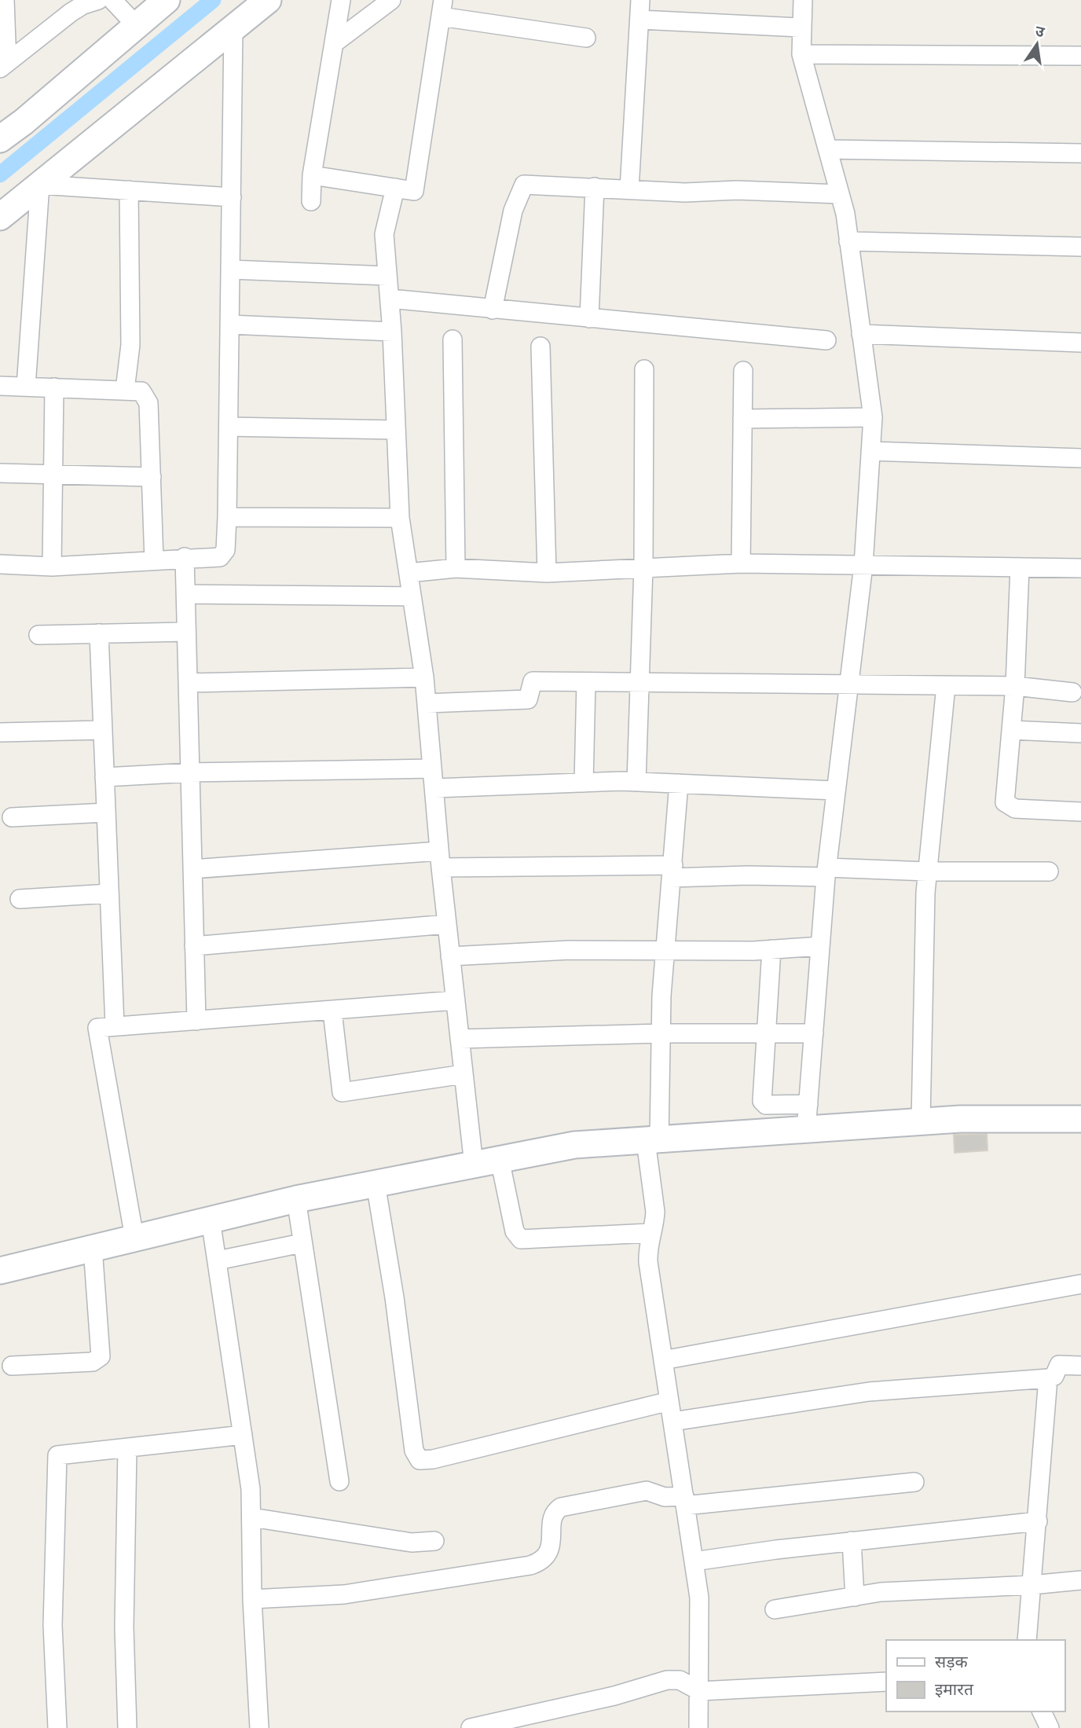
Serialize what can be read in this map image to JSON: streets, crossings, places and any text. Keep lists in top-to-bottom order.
{
  "legend": ["सड़क", "इमारत"],
  "north": "top"
}
